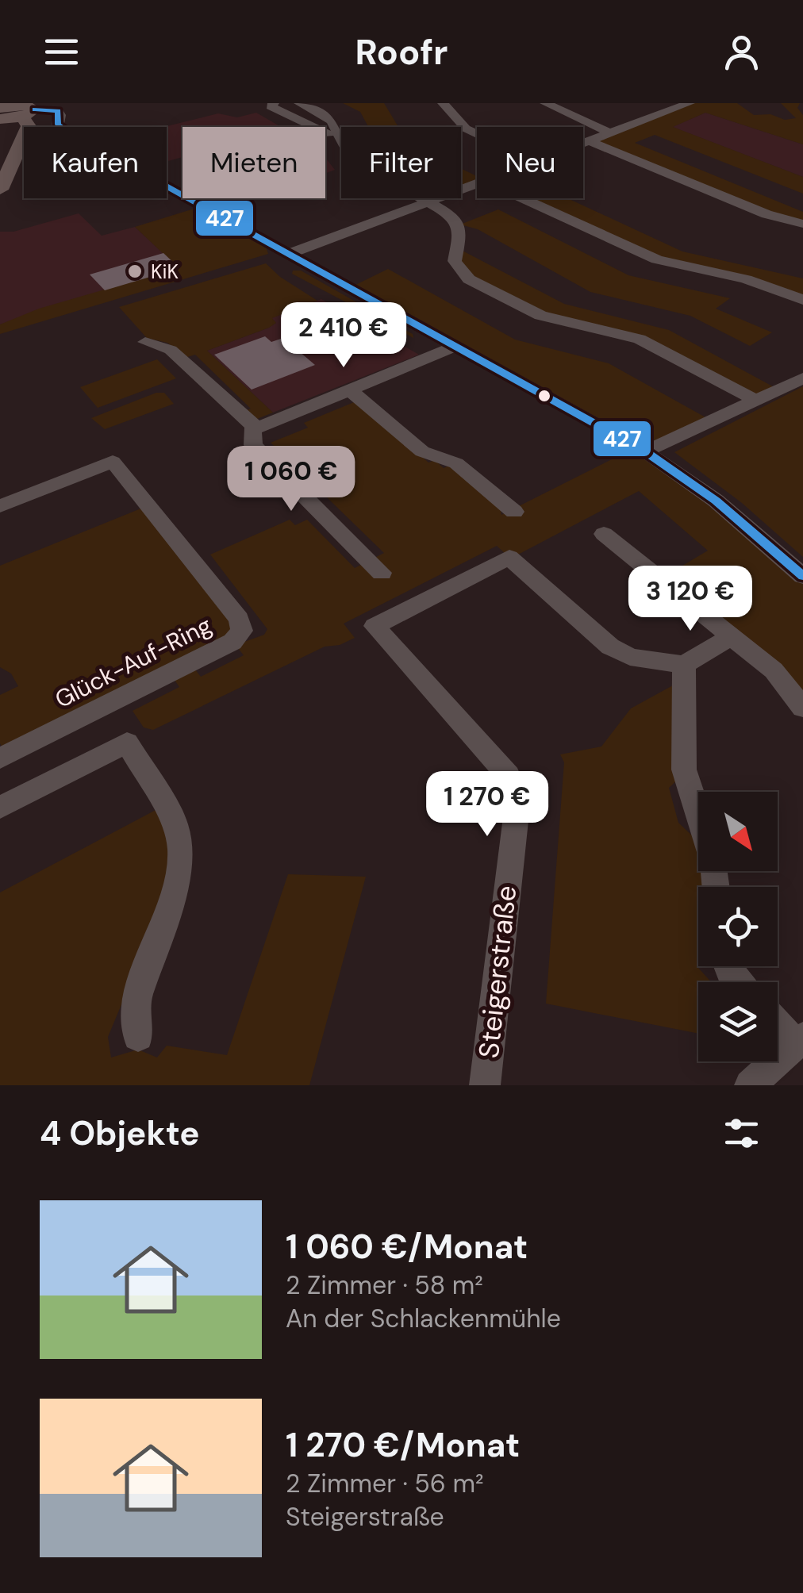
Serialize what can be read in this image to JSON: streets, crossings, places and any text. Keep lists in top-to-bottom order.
{
  "streets": {
    "street": ["Glück-Auf-Ring", "Steigerstraße"]
  },
  "places": ["KiK"],
  "lines": ["transit line 427"],
  "north": "bottom right",
  "page": {
    "header": "Roofr",
    "chip": [
      "Kaufen",
      "Mieten",
      "Filter",
      "Neu"
    ],
    "price": [
      "2 410 €",
      "1 060 €",
      "3 120 €",
      "1 270 €"
    ],
    "heading": "4 Objekte",
    "list": [
      {
        "name": "1 060 €/Monat",
        "note": "2 Zimmer · 58 m² · An der Schlackenmühle"
      },
      {
        "name": "1 270 €/Monat",
        "note": "2 Zimmer · 56 m² · Steigerstraße"
      }
    ]
  }
}
